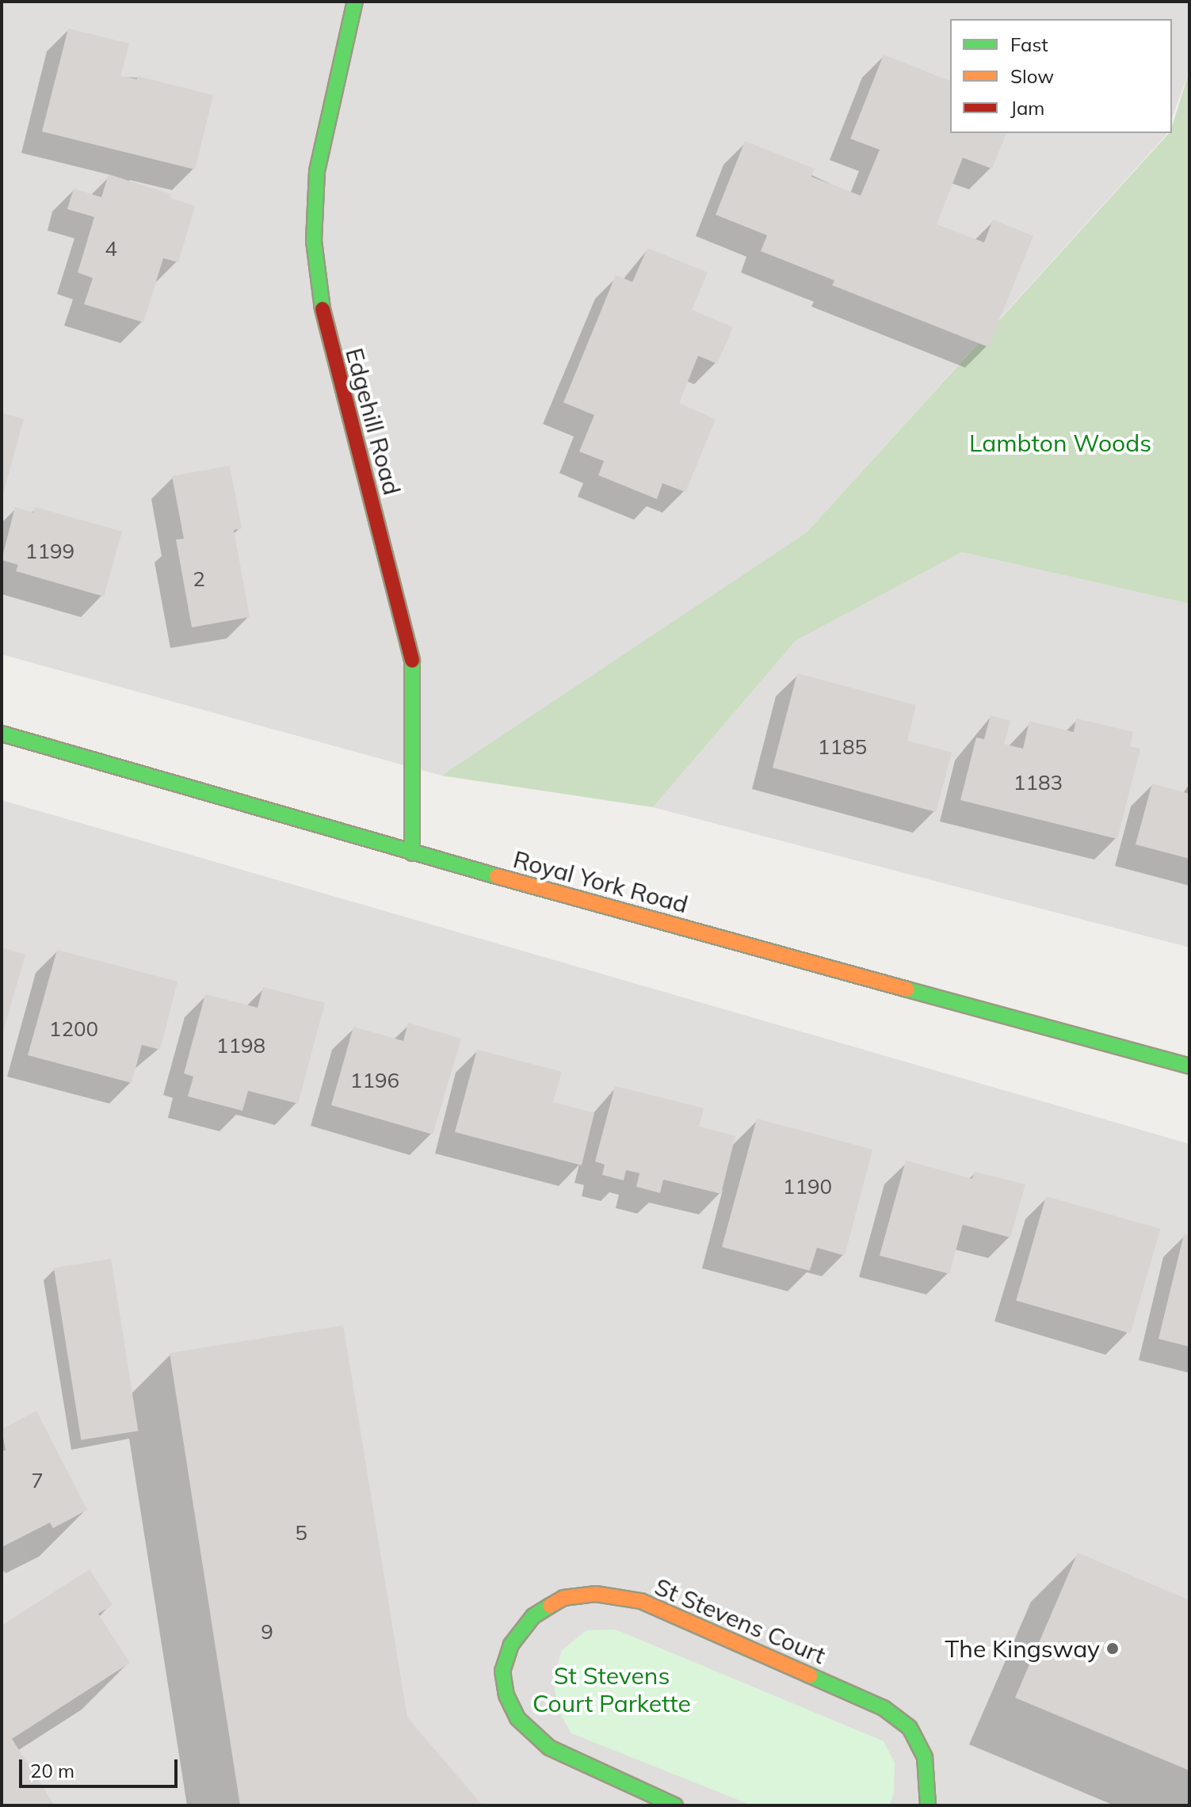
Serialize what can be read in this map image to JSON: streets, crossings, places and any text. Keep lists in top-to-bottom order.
{
  "streets": {
    "street": ["Edgehill Road", "Royal York Road", "St Stevens Court"]
  },
  "crossings": [
    ["Edgehill Road", "Royal York Road"]
  ],
  "parks": ["Lambton Woods", "St Stevens Court Parkette"],
  "places": ["The Kingsway"],
  "house_numbers": [
    "4",
    "1199",
    "2",
    "1185",
    "1183",
    "1200",
    "1198",
    "1196",
    "1190",
    "7",
    "5",
    "9"
  ],
  "legend": ["Fast", "Slow", "Jam"],
  "scale_bar": "20 m"
}
